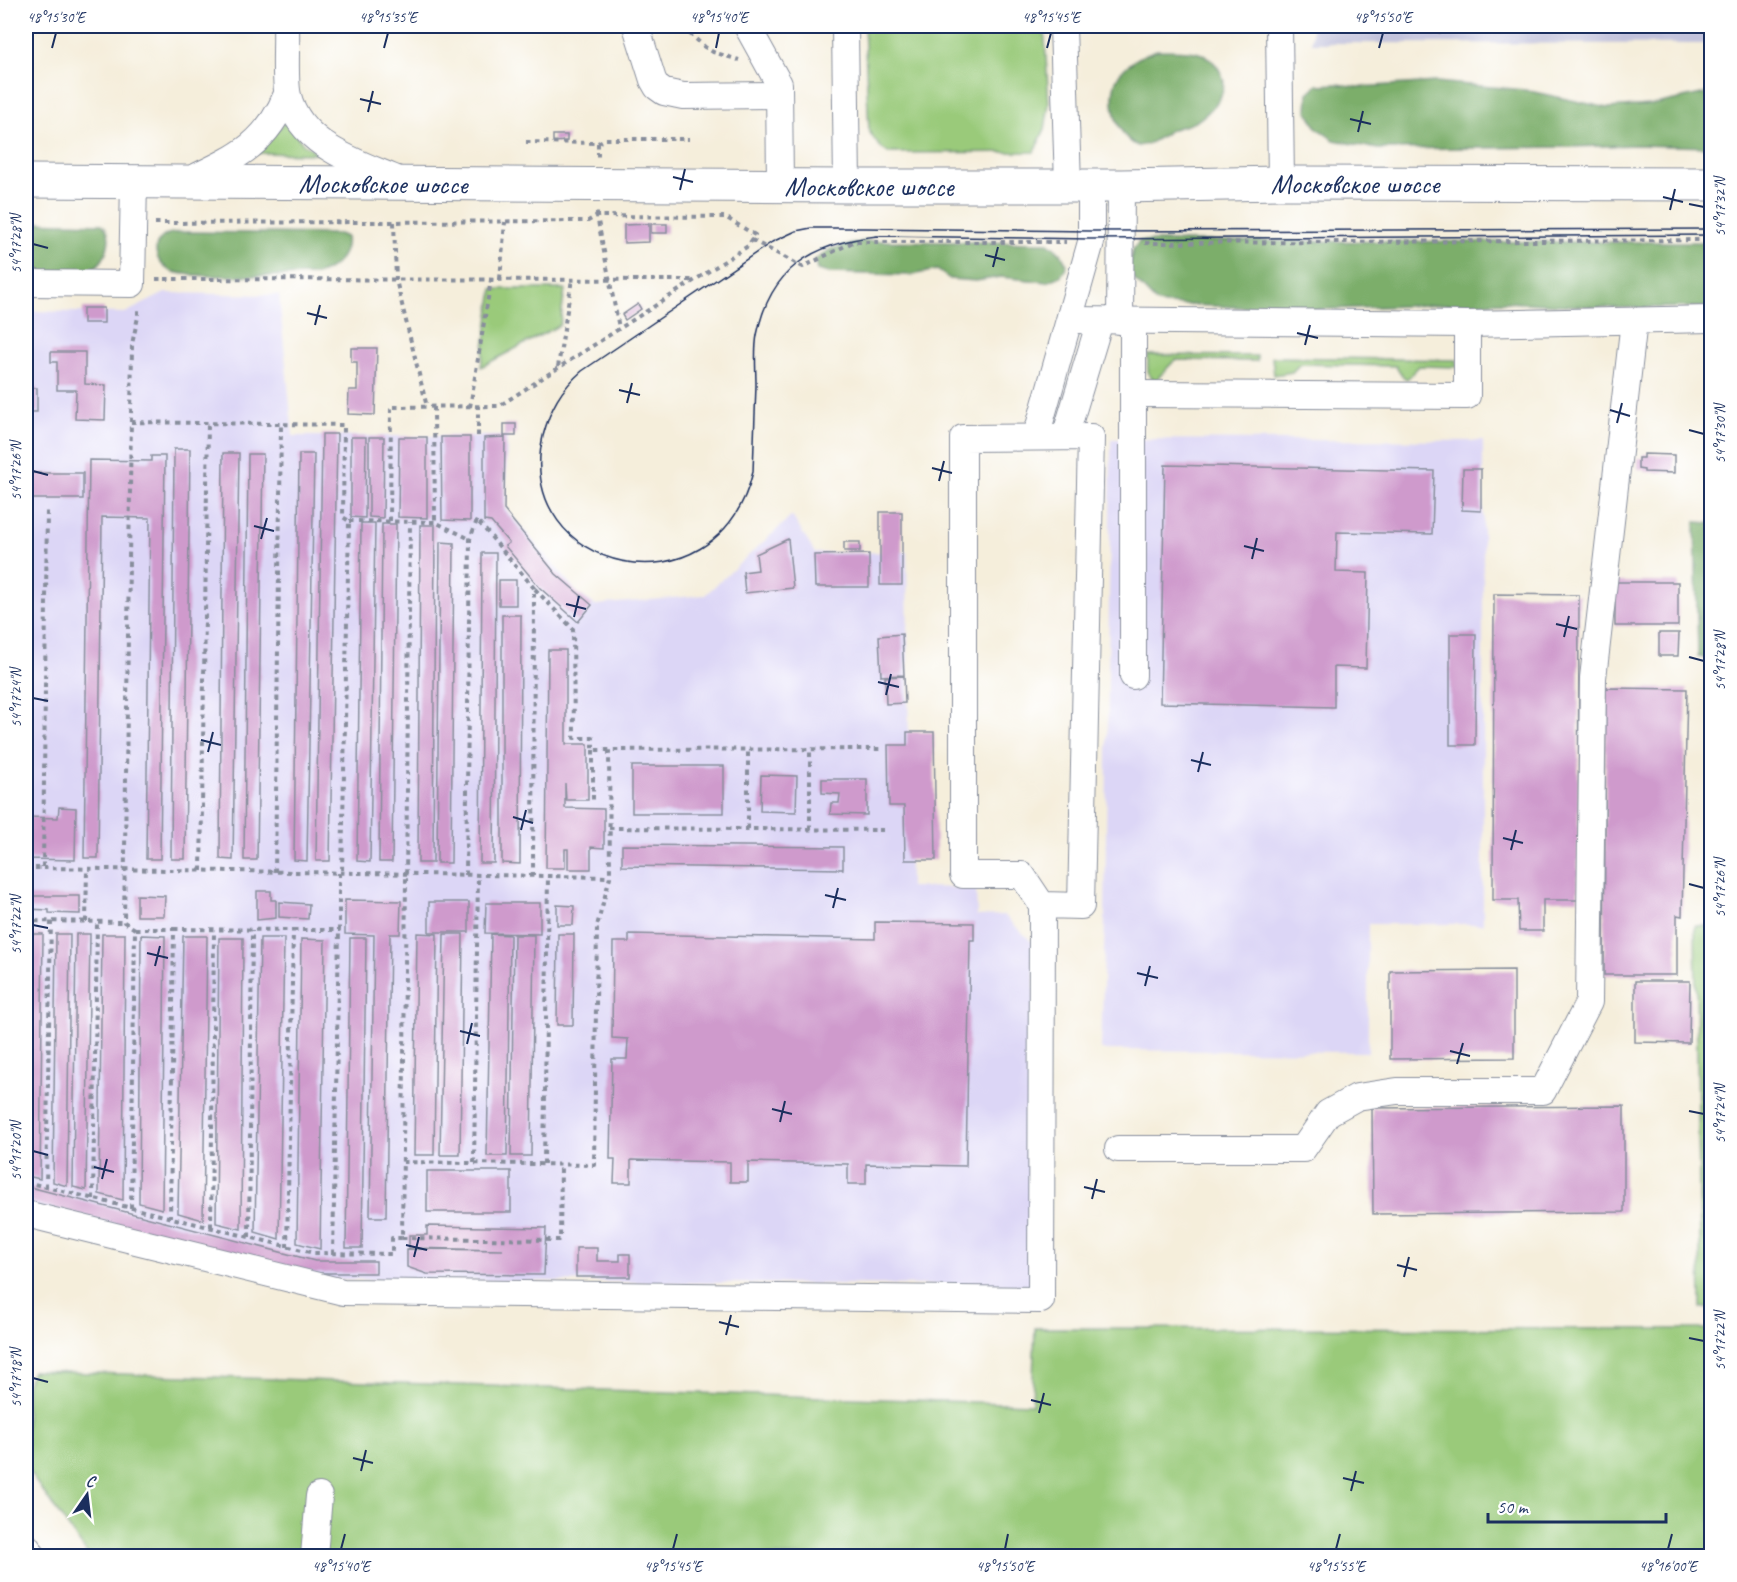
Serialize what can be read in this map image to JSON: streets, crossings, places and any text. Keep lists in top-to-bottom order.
{
  "streets": {
    "main road": ["Московское шоссе"]
  },
  "scale_bar": "50 m",
  "north": "top",
  "coordinates": [
    "48°15'30\"E",
    "48°15'35\"E",
    "48°15'40\"E",
    "48°15'45\"E",
    "48°15'50\"E",
    "54°17'32\"N",
    "54°17'28\"N",
    "54°17'30\"N",
    "54°17'26\"N",
    "54°17'24\"N",
    "54°17'22\"N",
    "54°17'20\"N",
    "54°17'18\"N",
    "48°15'55\"E",
    "48°16'00\"E"
  ]
}
